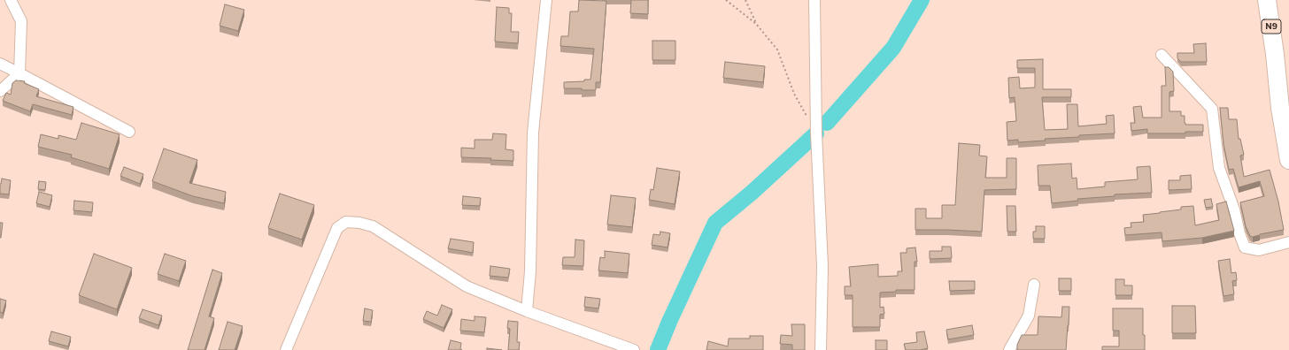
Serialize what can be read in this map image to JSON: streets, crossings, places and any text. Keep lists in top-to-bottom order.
{
  "streets": {
    "highway": ["N9"]
  }
}
